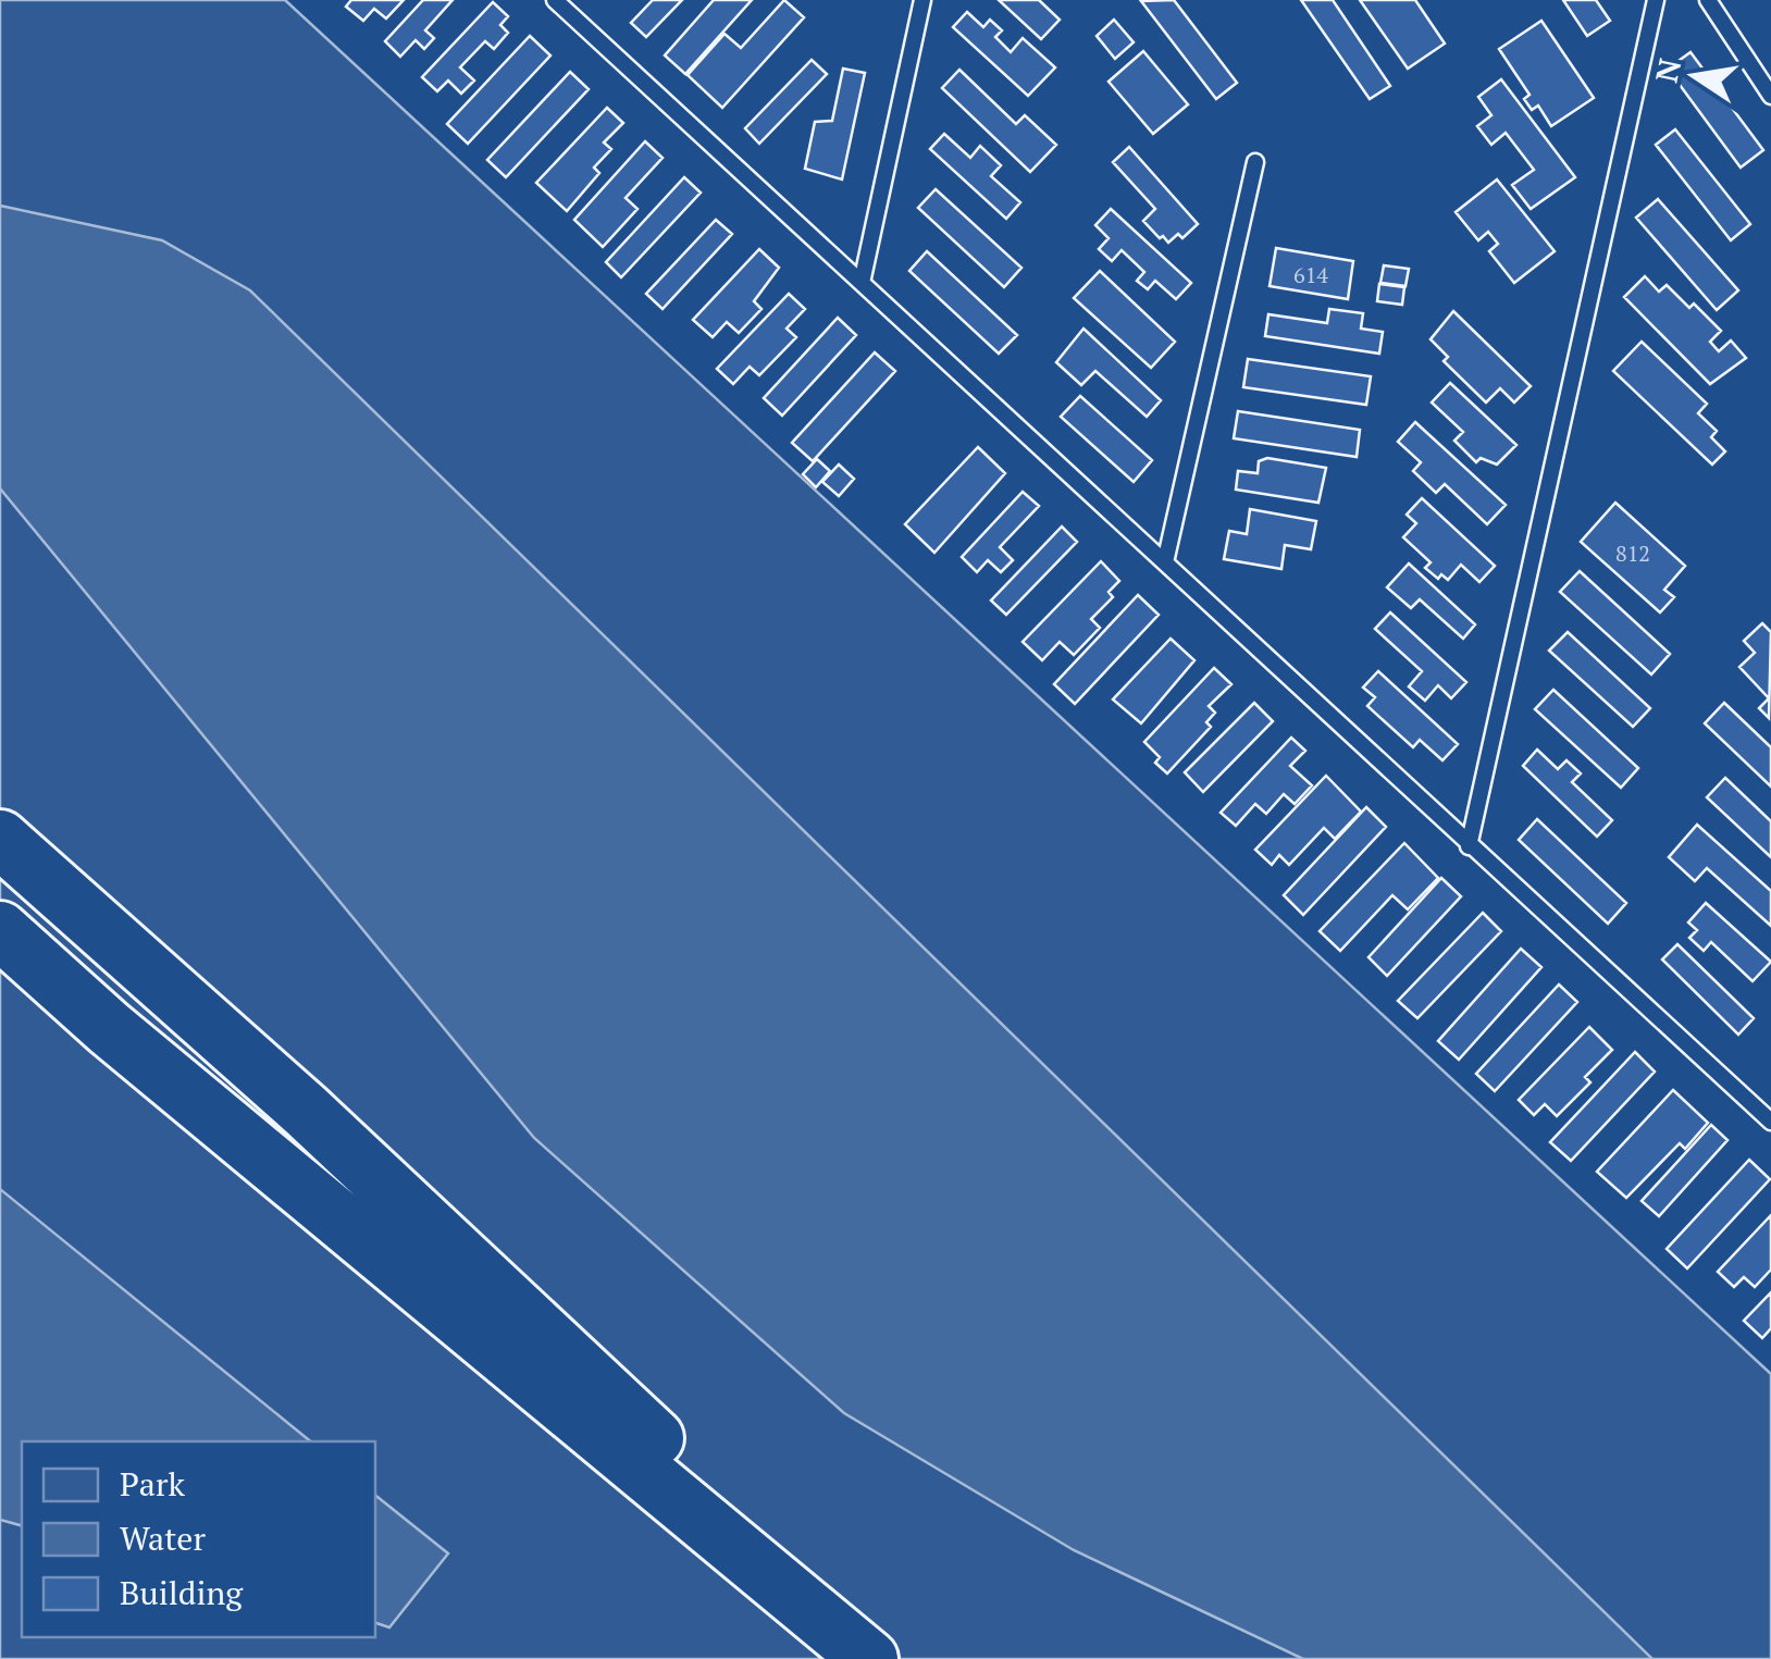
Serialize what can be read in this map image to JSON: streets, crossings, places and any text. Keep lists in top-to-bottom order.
{
  "house_numbers": ["614", "812"],
  "legend": ["Park", "Water", "Building"],
  "north": "left"
}
